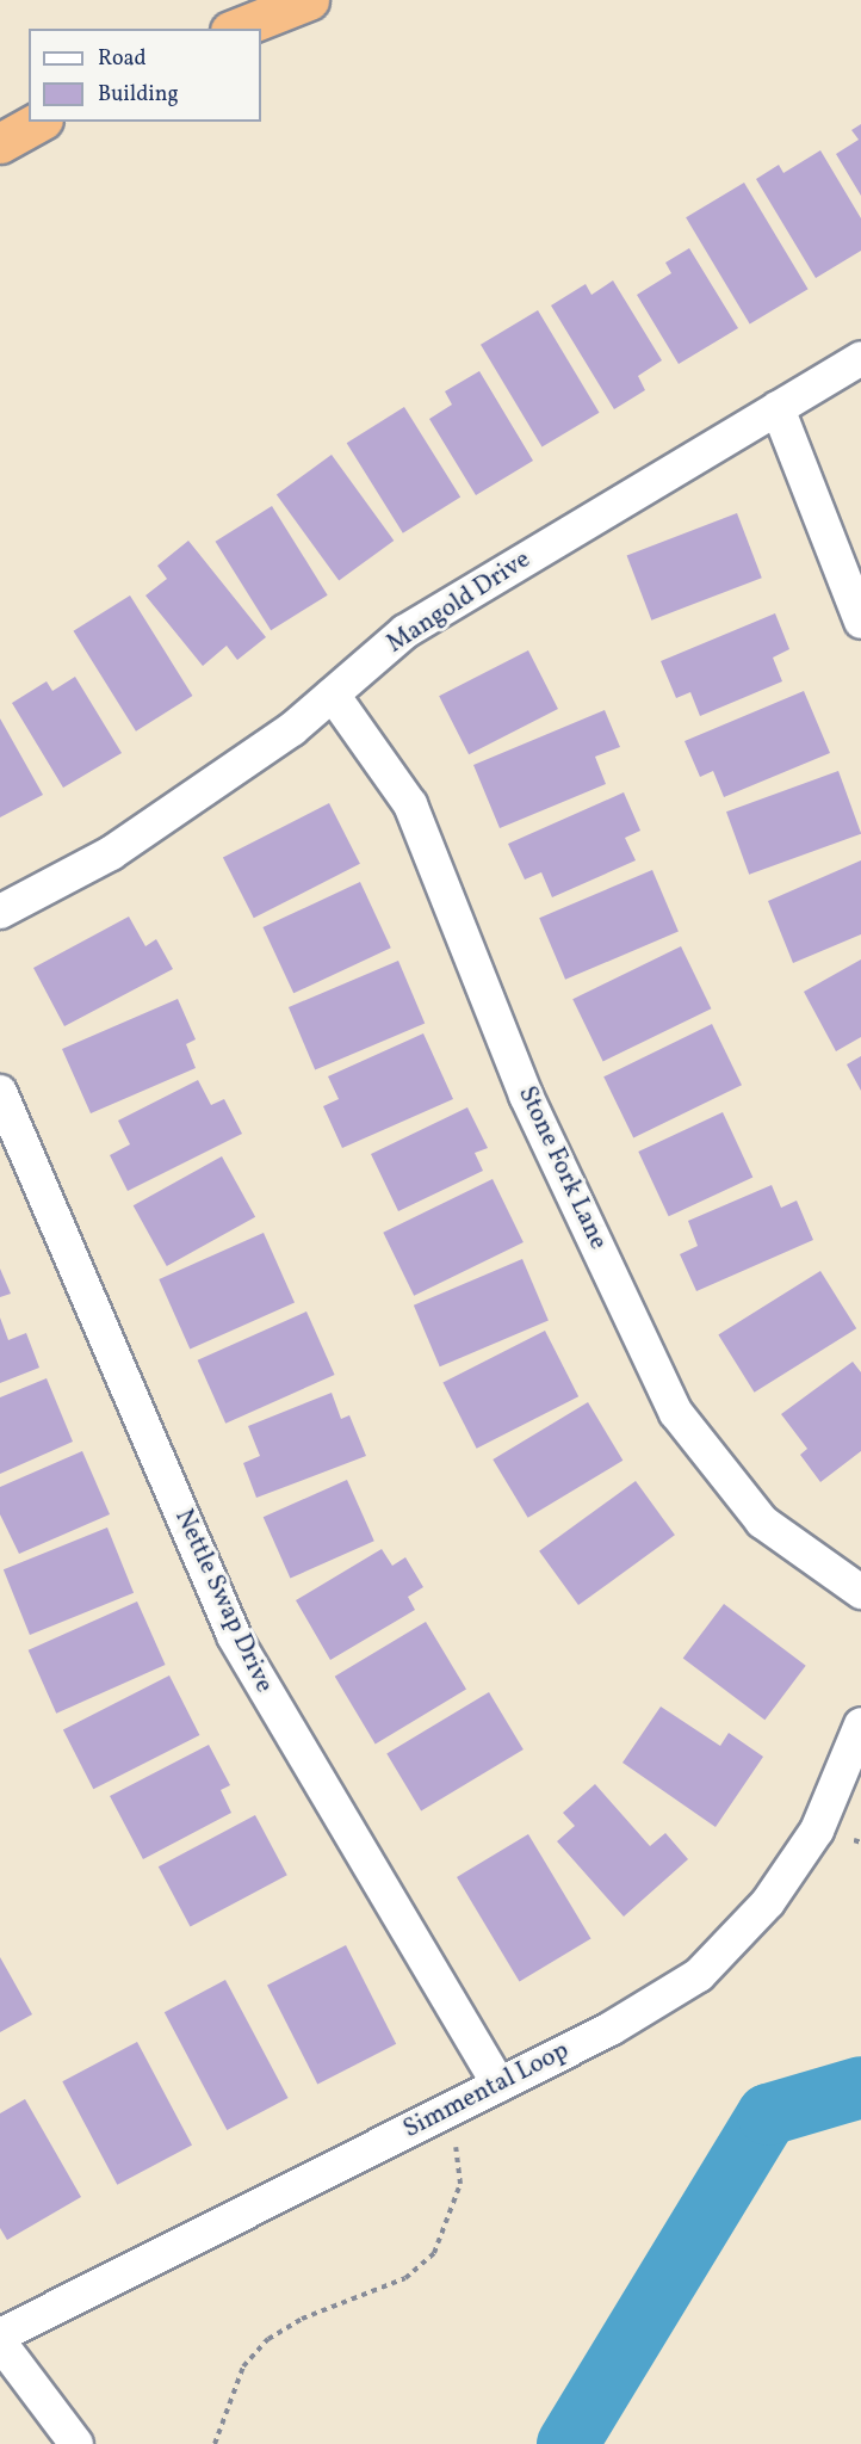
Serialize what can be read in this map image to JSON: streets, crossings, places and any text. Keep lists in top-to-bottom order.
{
  "streets": {
    "street": [
      "Mangold Drive",
      "Stone Fork Lane",
      "Nettle Swap Drive",
      "Simmental Loop"
    ]
  },
  "crossings": [
    ["Mangold Drive", "Stone Fork Lane"],
    ["Nettle Swap Drive", "Simmental Loop"]
  ],
  "legend": ["Road", "Building"]
}
